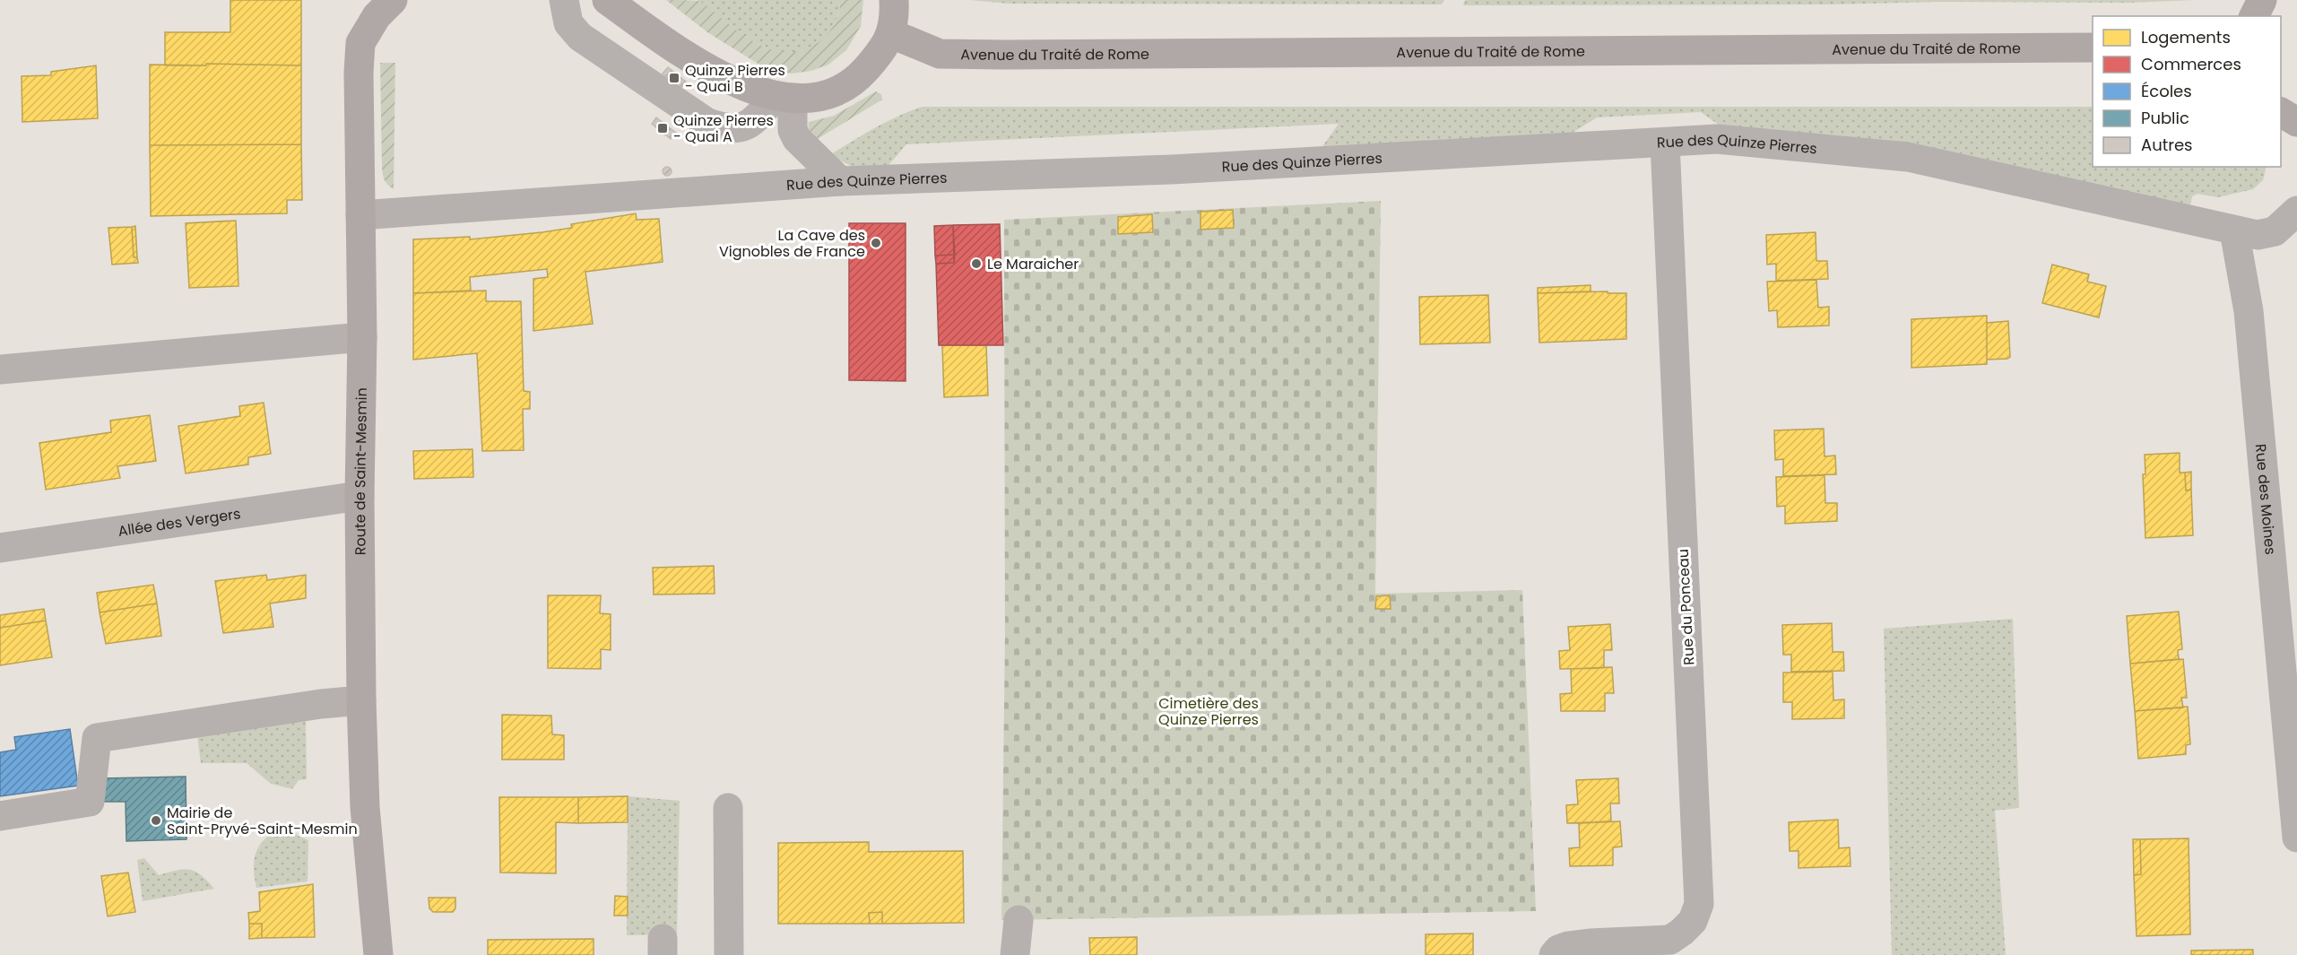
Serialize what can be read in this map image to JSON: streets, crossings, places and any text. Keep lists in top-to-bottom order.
{
  "streets": {
    "main road": ["Avenue du Traité de Rome", "Route de Saint-Mesmin"],
    "street": [
      "Rue des Quinze Pierres",
      "Rue des Moines",
      "Allée des Vergers",
      "Rue du Ponceau"
    ]
  },
  "crossings": [
    ["Rue des Quinze Pierres", "Route de Saint-Mesmin"],
    ["Rue des Quinze Pierres", "Rue des Moines"],
    ["Rue des Quinze Pierres", "Rue du Ponceau"],
    ["Route de Saint-Mesmin", "Allée des Vergers"]
  ],
  "parks": ["Cimetière des Quinze Pierres"],
  "places": {
    "transit": ["Quinze Pierres - Quai B", "Quinze Pierres - Quai A"],
    "other": ["La Cave des Vignobles de France", "Le Maraicher", "Mairie de Saint-Pryvé-Saint-Mesmin"]
  },
  "legend": [
    "Logements",
    "Commerces",
    "Écoles",
    "Public",
    "Autres"
  ]
}
